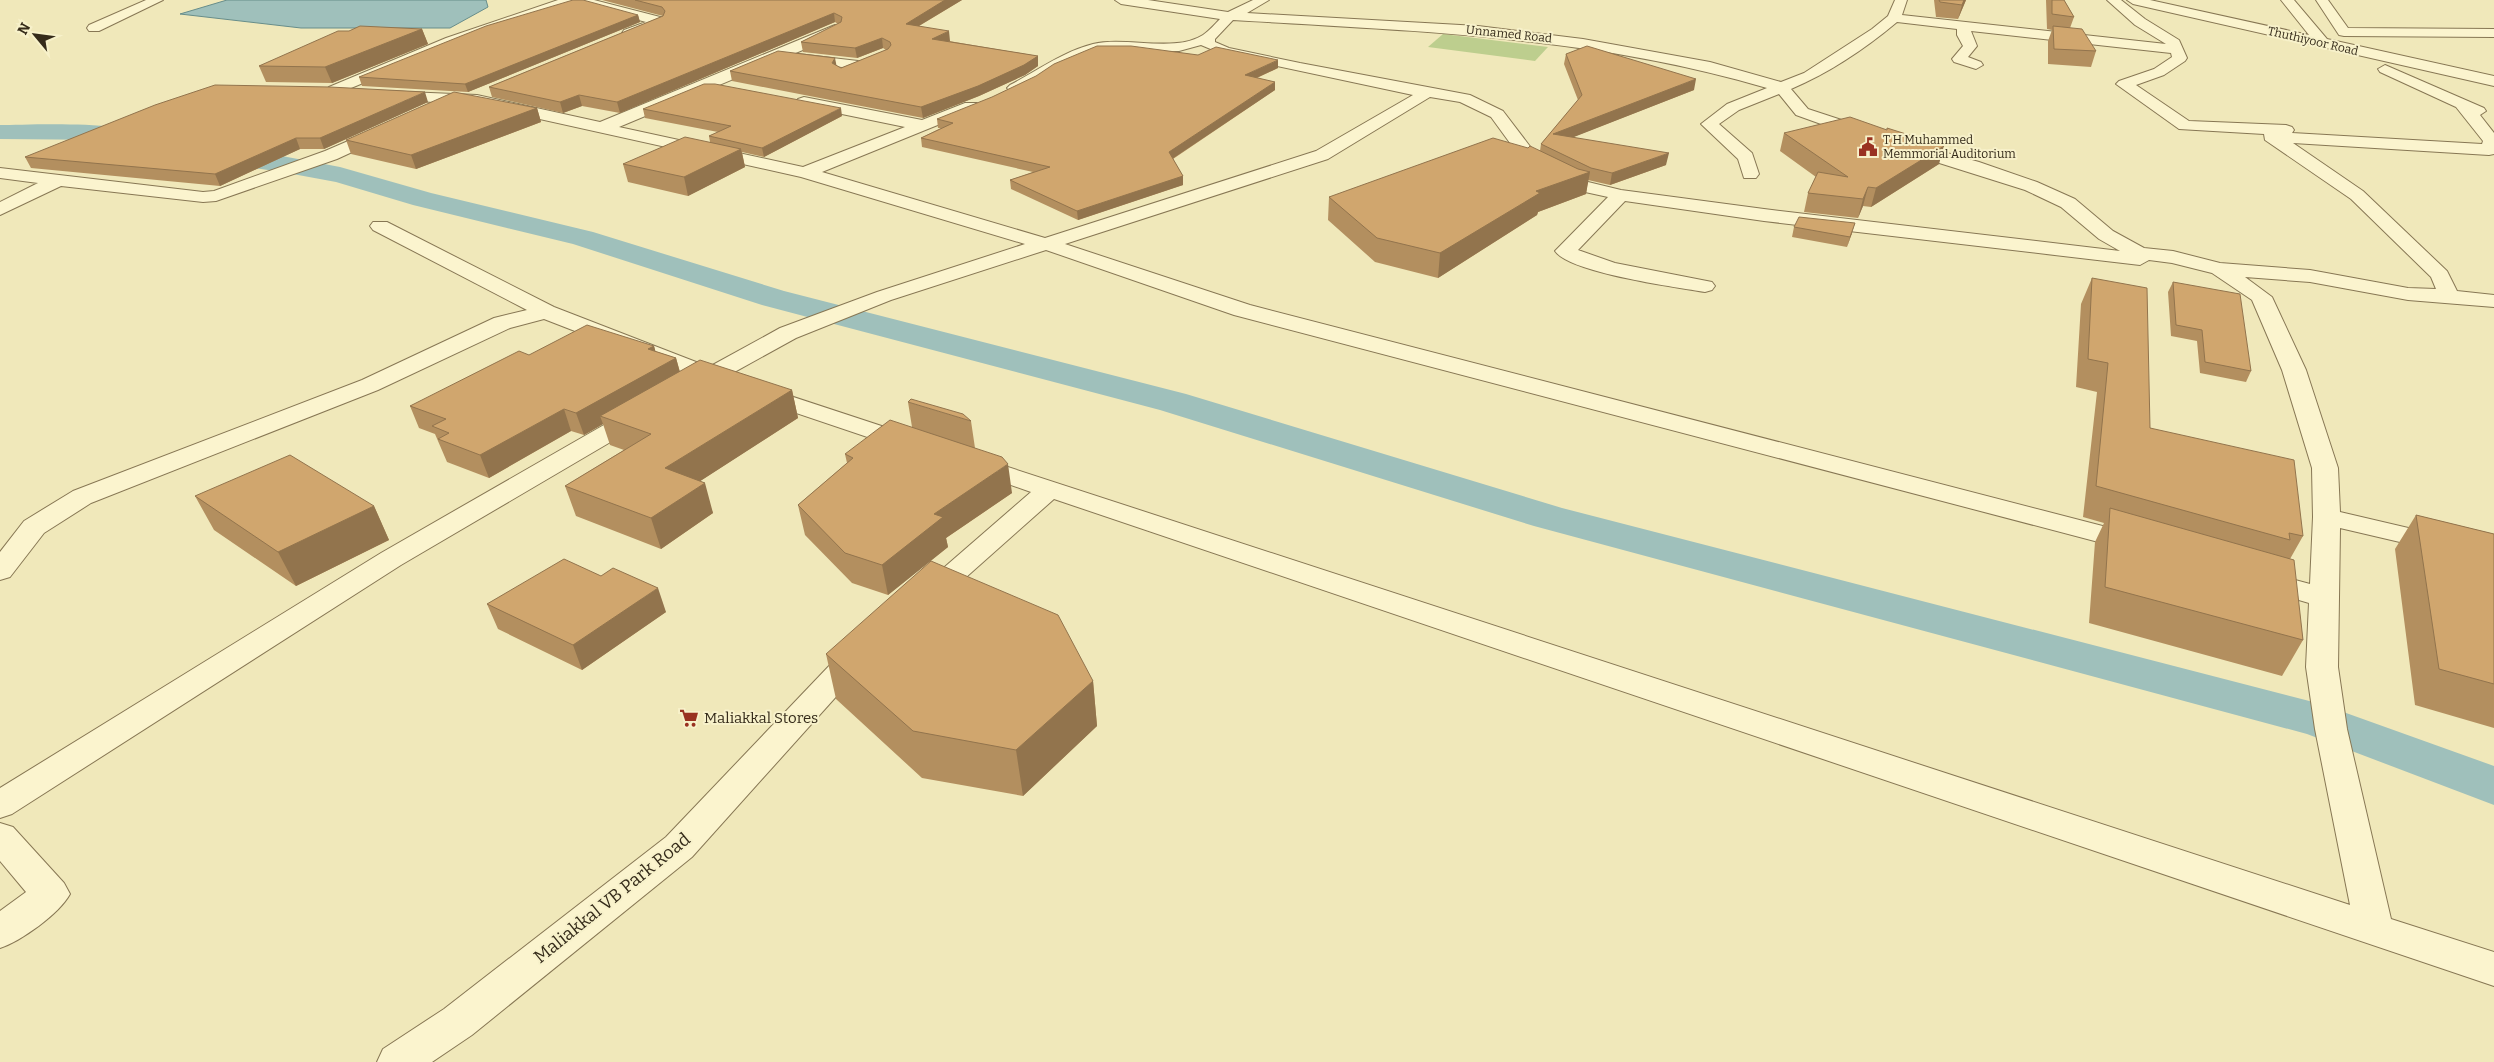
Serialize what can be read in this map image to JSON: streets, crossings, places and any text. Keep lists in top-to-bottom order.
{
  "streets": {
    "street": ["Unnamed Road", "Thuthiyoor Road", "Maliakkal VB Park Road"]
  },
  "places": {
    "public building": ["T H Muhammed Memmorial Auditorium"],
    "supermarket": ["Maliakkal Stores"]
  },
  "north": "top left"
}
